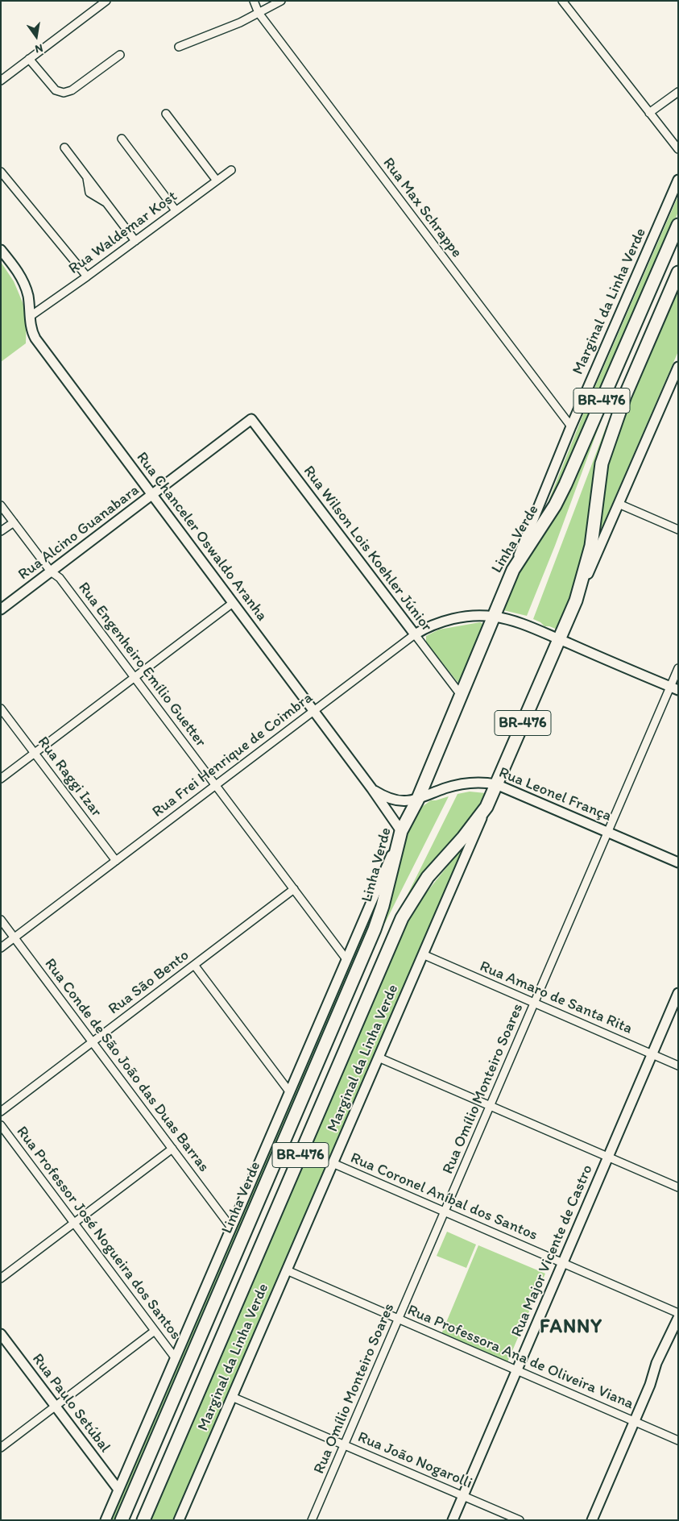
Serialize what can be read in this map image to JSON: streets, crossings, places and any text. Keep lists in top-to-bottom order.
{
  "streets": {
    "highway": ["BR-476", "Linha Verde"],
    "main road": [
      "Marginal da Linha Verde",
      "Rua Alcino Guanabara",
      "Rua Chanceler Oswaldo Aranha",
      "Rua Wilson Lois Koehler Júnior",
      "Rua Frei Henrique de Coimbra",
      "Rua Leonel França",
      "Rua Major Vicente de Castro",
      "Rua Paulo Setúbal"
    ],
    "street": [
      "Rua Max Schrappe",
      "Rua Waldemar Kost",
      "Rua Engenheiro Emílio Guetter",
      "Rua Raggi Izar",
      "Rua São Bento",
      "Rua Amaro de Santa Rita",
      "Rua Conde de São João das Duas Barras",
      "Rua Omílio Monteiro Soares",
      "Rua Coronel Aníbal dos Santos",
      "Rua Professor José Nogueira dos Santos",
      "Rua Professora Ana de Oliveira Viana",
      "Rua João Nogarolli"
    ]
  },
  "crossings": [
    ["Rua Max Schrappe", "Marginal da Linha Verde"],
    ["Rua Waldemar Kost", "Rua Chanceler Oswaldo Aranha"],
    ["Marginal da Linha Verde", "BR-476"],
    ["Marginal da Linha Verde", "Linha Verde"],
    ["Marginal da Linha Verde", "Rua Amaro de Santa Rita"],
    ["Marginal da Linha Verde", "Rua Coronel Aníbal dos Santos"],
    ["Marginal da Linha Verde", "Rua Professora Ana de Oliveira Viana"],
    ["Marginal da Linha Verde", "Rua João Nogarolli"],
    ["BR-476", "Rua Frei Henrique de Coimbra"],
    ["BR-476", "Rua Leonel França"],
    ["Rua Alcino Guanabara", "Rua Chanceler Oswaldo Aranha"],
    ["Rua Alcino Guanabara", "Rua Wilson Lois Koehler Júnior"],
    ["Rua Alcino Guanabara", "Rua Engenheiro Emílio Guetter"],
    ["Rua Chanceler Oswaldo Aranha", "Linha Verde"],
    ["Rua Chanceler Oswaldo Aranha", "Rua Frei Henrique de Coimbra"],
    ["Rua Chanceler Oswaldo Aranha", "Rua Leonel França"],
    ["Linha Verde", "Rua Wilson Lois Koehler Júnior"],
    ["Linha Verde", "Rua Frei Henrique de Coimbra"],
    ["Linha Verde", "Rua Leonel França"],
    ["Rua Wilson Lois Koehler Júnior", "Rua Frei Henrique de Coimbra"],
    ["Rua Engenheiro Emílio Guetter", "Rua Frei Henrique de Coimbra"],
    ["Rua Engenheiro Emílio Guetter", "Rua São Bento"],
    ["Rua Frei Henrique de Coimbra", "Rua Raggi Izar"],
    ["Rua Frei Henrique de Coimbra", "Rua Conde de São João das Duas Barras"],
    ["Rua Frei Henrique de Coimbra", "Rua Omílio Monteiro Soares"],
    ["Rua Leonel França", "Rua Omílio Monteiro Soares"],
    ["Rua São Bento", "Rua Conde de São João das Duas Barras"],
    ["Rua Amaro de Santa Rita", "Rua Omílio Monteiro Soares"],
    ["Rua Amaro de Santa Rita", "Rua Major Vicente de Castro"],
    ["Rua Omílio Monteiro Soares", "Rua Coronel Aníbal dos Santos"],
    ["Rua Omílio Monteiro Soares", "Rua Professora Ana de Oliveira Viana"],
    ["Rua Omílio Monteiro Soares", "Rua João Nogarolli"],
    ["Rua Coronel Aníbal dos Santos", "Rua Major Vicente de Castro"],
    ["Rua Major Vicente de Castro", "Rua Professora Ana de Oliveira Viana"],
    ["Rua Major Vicente de Castro", "Rua João Nogarolli"]
  ],
  "districts": ["FANNY"],
  "north": "bottom"
}
